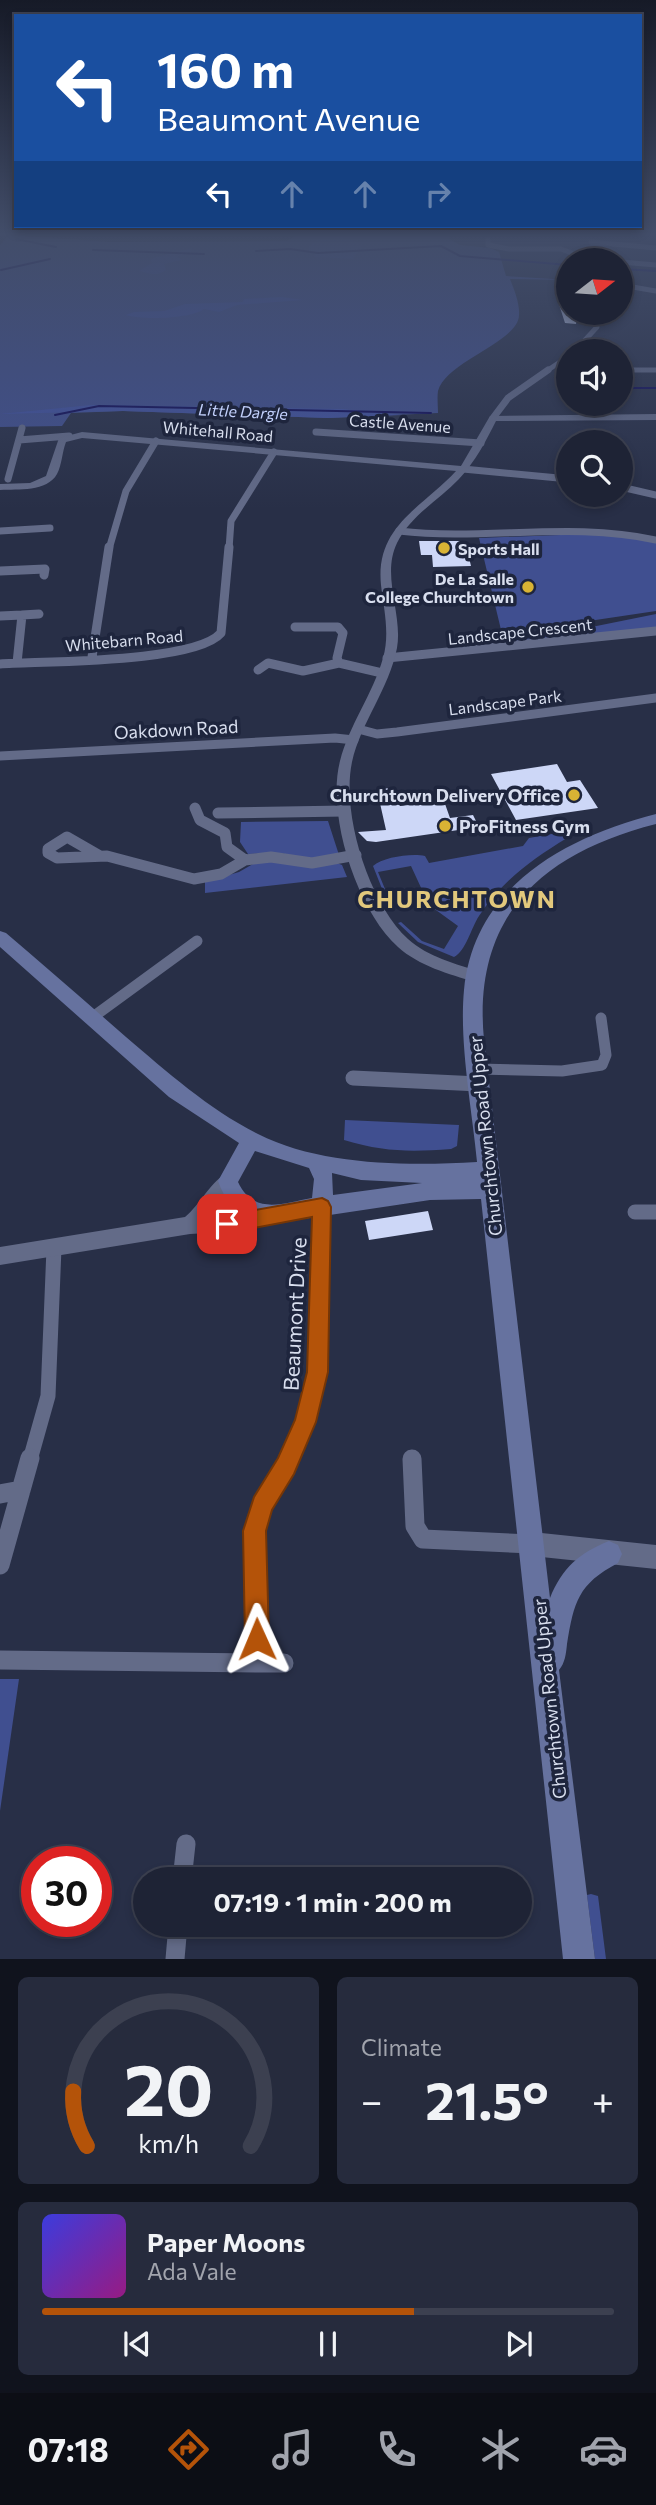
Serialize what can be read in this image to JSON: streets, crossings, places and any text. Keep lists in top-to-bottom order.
{
  "streets": {
    "main road": ["Churchtown Road Upper"],
    "street": [
      "Castle Avenue",
      "Whitehall Road",
      "Landscape Crescent",
      "Whitebarn Road",
      "Landscape Park",
      "Oakdown Road",
      "Beaumont Drive"
    ]
  },
  "crossings": [
    ["Whitehall Road", "Whitebarn Road"],
    ["Landscape Park", "Oakdown Road"]
  ],
  "districts": ["CHURCHTOWN"],
  "water": ["Little Dargle"],
  "places": [
    "Sports Hall",
    "De La Salle College Churchtown",
    "Churchtown Delivery Office",
    "ProFitness Gym"
  ],
  "north": "right",
  "page": {
    "turn": ["160 m", "Beaumont Avenue"],
    "limit": "30",
    "trip": "07:19 · 1 min · 200 m",
    "tile": "Climate",
    "heat": ["−", "21.5°", "+"],
    "song": ["Paper Moons", "Ada Vale"],
    "tabs": "07:18",
    "gauge": ["20", "km/h"]
  }
}
